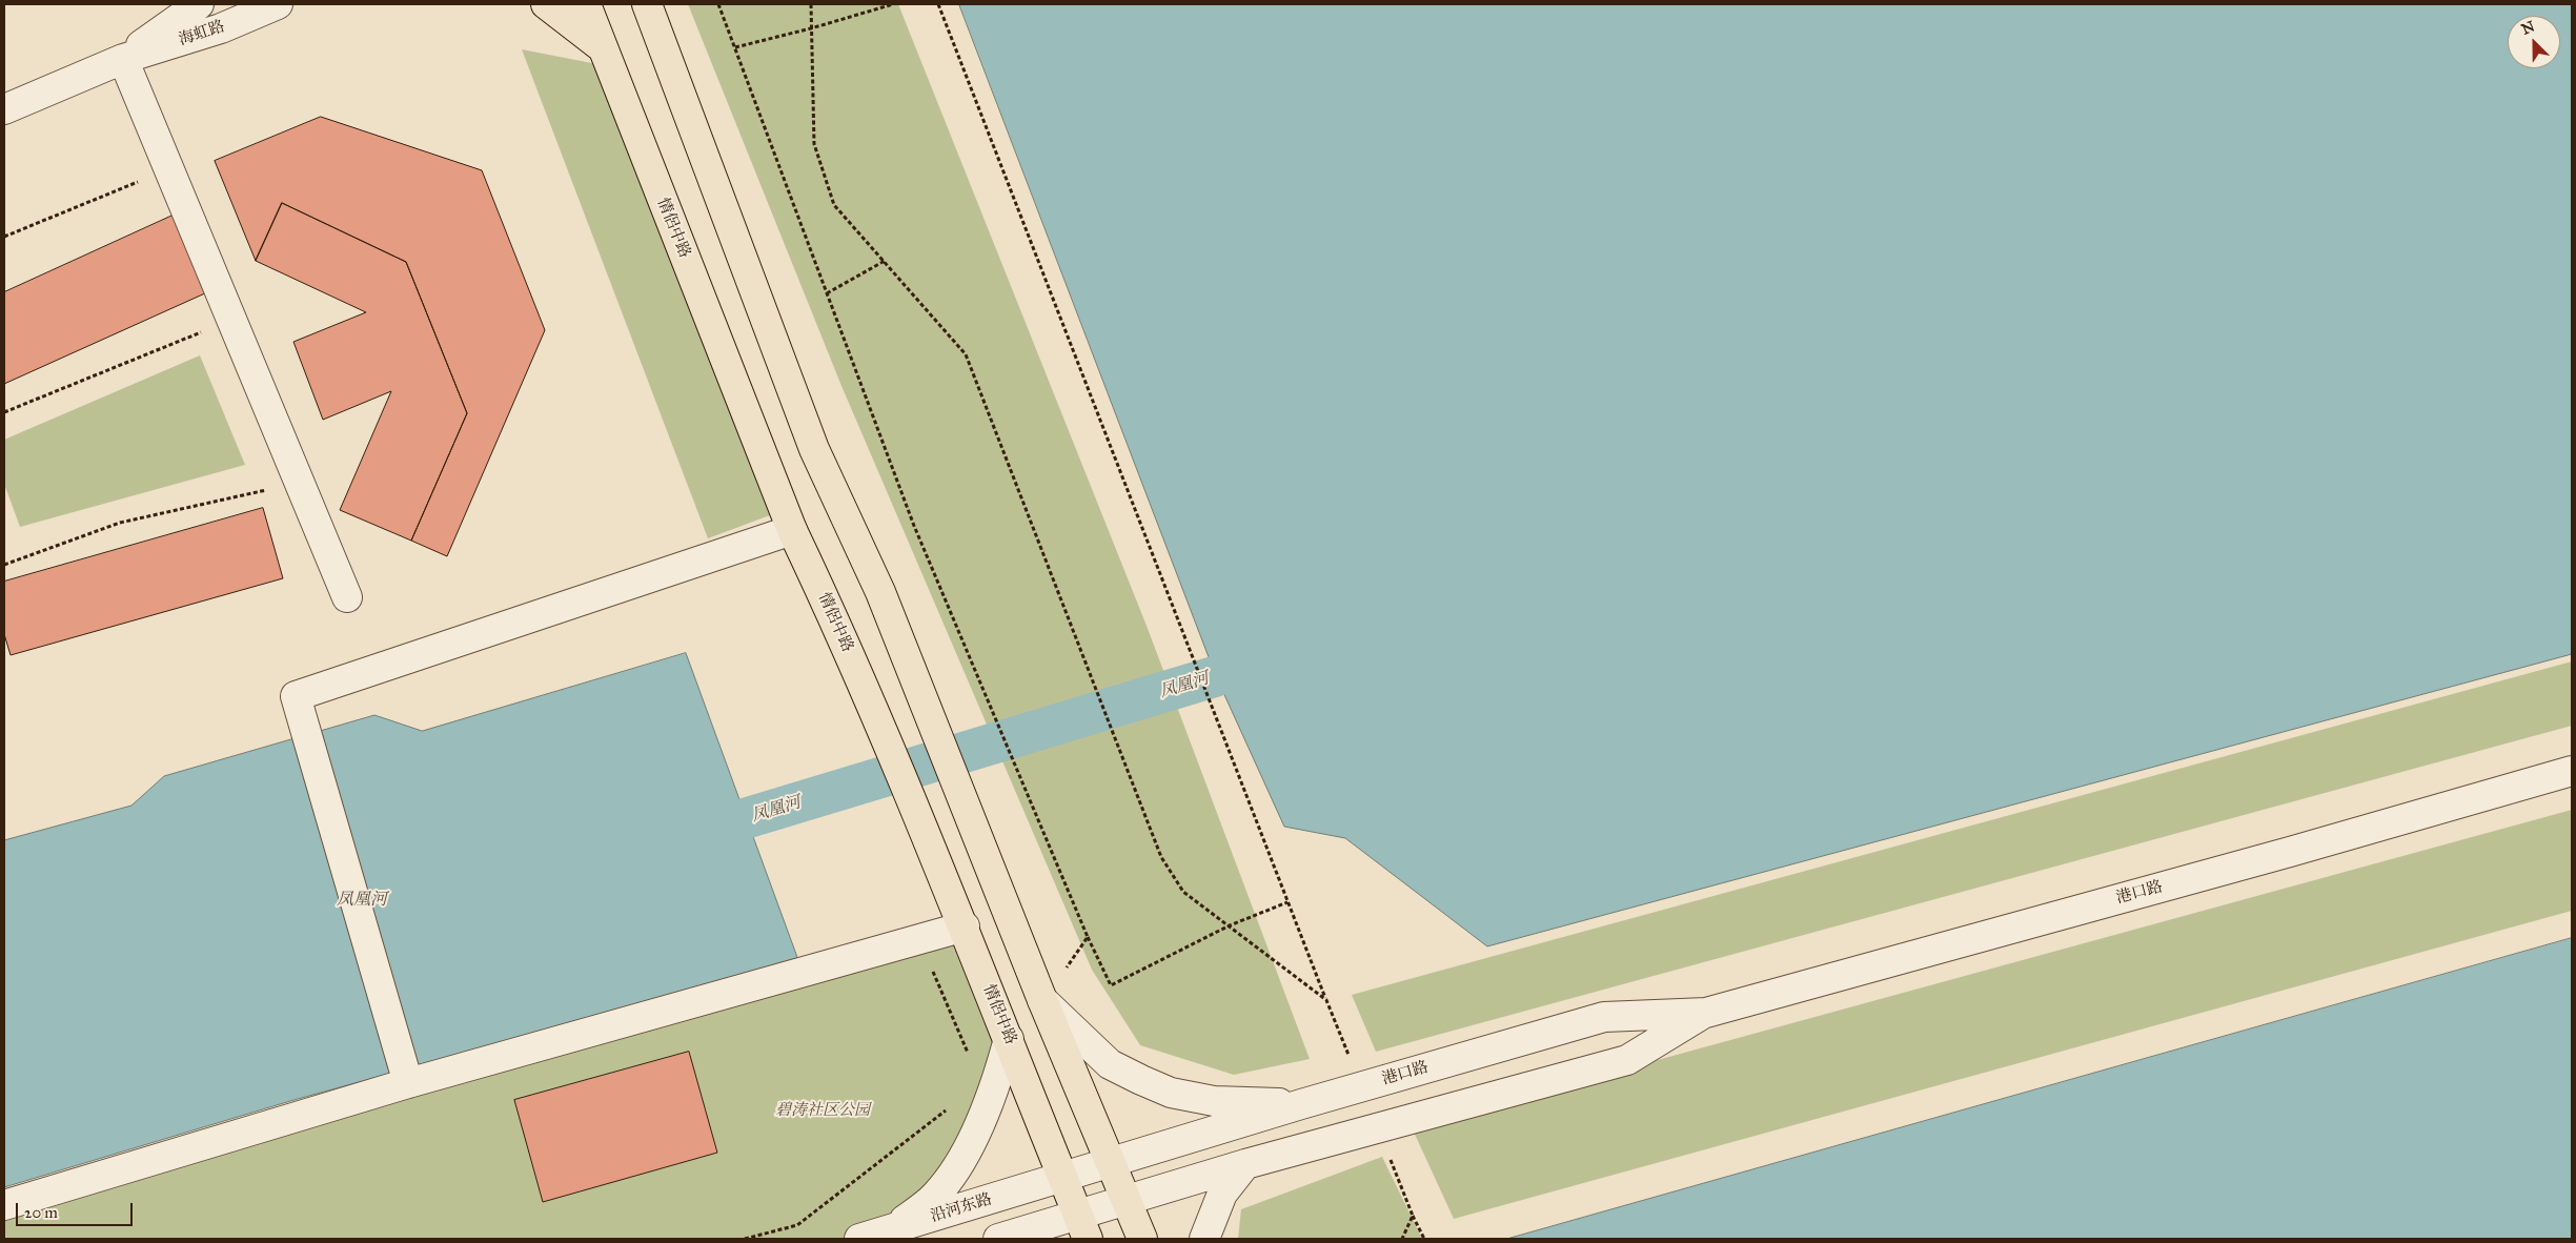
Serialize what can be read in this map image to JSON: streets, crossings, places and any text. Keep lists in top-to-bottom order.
{
  "streets": {
    "highway": ["情侶中路"],
    "street": ["海虹路", "港口路", "沿河东路"]
  },
  "crossings": [
    ["情侶中路", "港口路"],
    ["情侶中路", "沿河东路"],
    ["港口路", "沿河东路"]
  ],
  "water": ["凤凰河"],
  "parks": ["碧涛社区公园"],
  "scale_bar": "20 m",
  "north": "top left"
}
